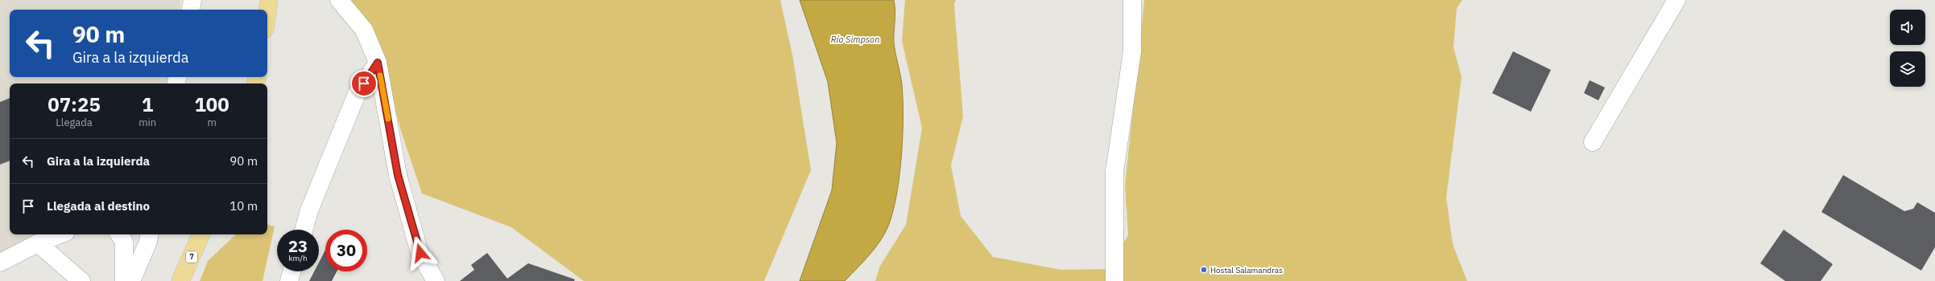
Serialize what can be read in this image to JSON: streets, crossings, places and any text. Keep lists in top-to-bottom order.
{
  "streets": {
    "highway": ["7"]
  },
  "water": ["Río Simpson"],
  "places": ["Hostal Salamandras"],
  "page": {
    "turn": ["90 m", "Gira a la izquierda"],
    "eta": [
      "07:25",
      "Llegada",
      "1",
      "min",
      "100",
      "m"
    ],
    "list": [
      {
        "name": "Gira a la izquierda",
        "value": "90 m"
      },
      {
        "name": "Llegada al destino",
        "value": "10 m"
      }
    ],
    "speed": "23 km/h",
    "limit": "30"
  }
}
